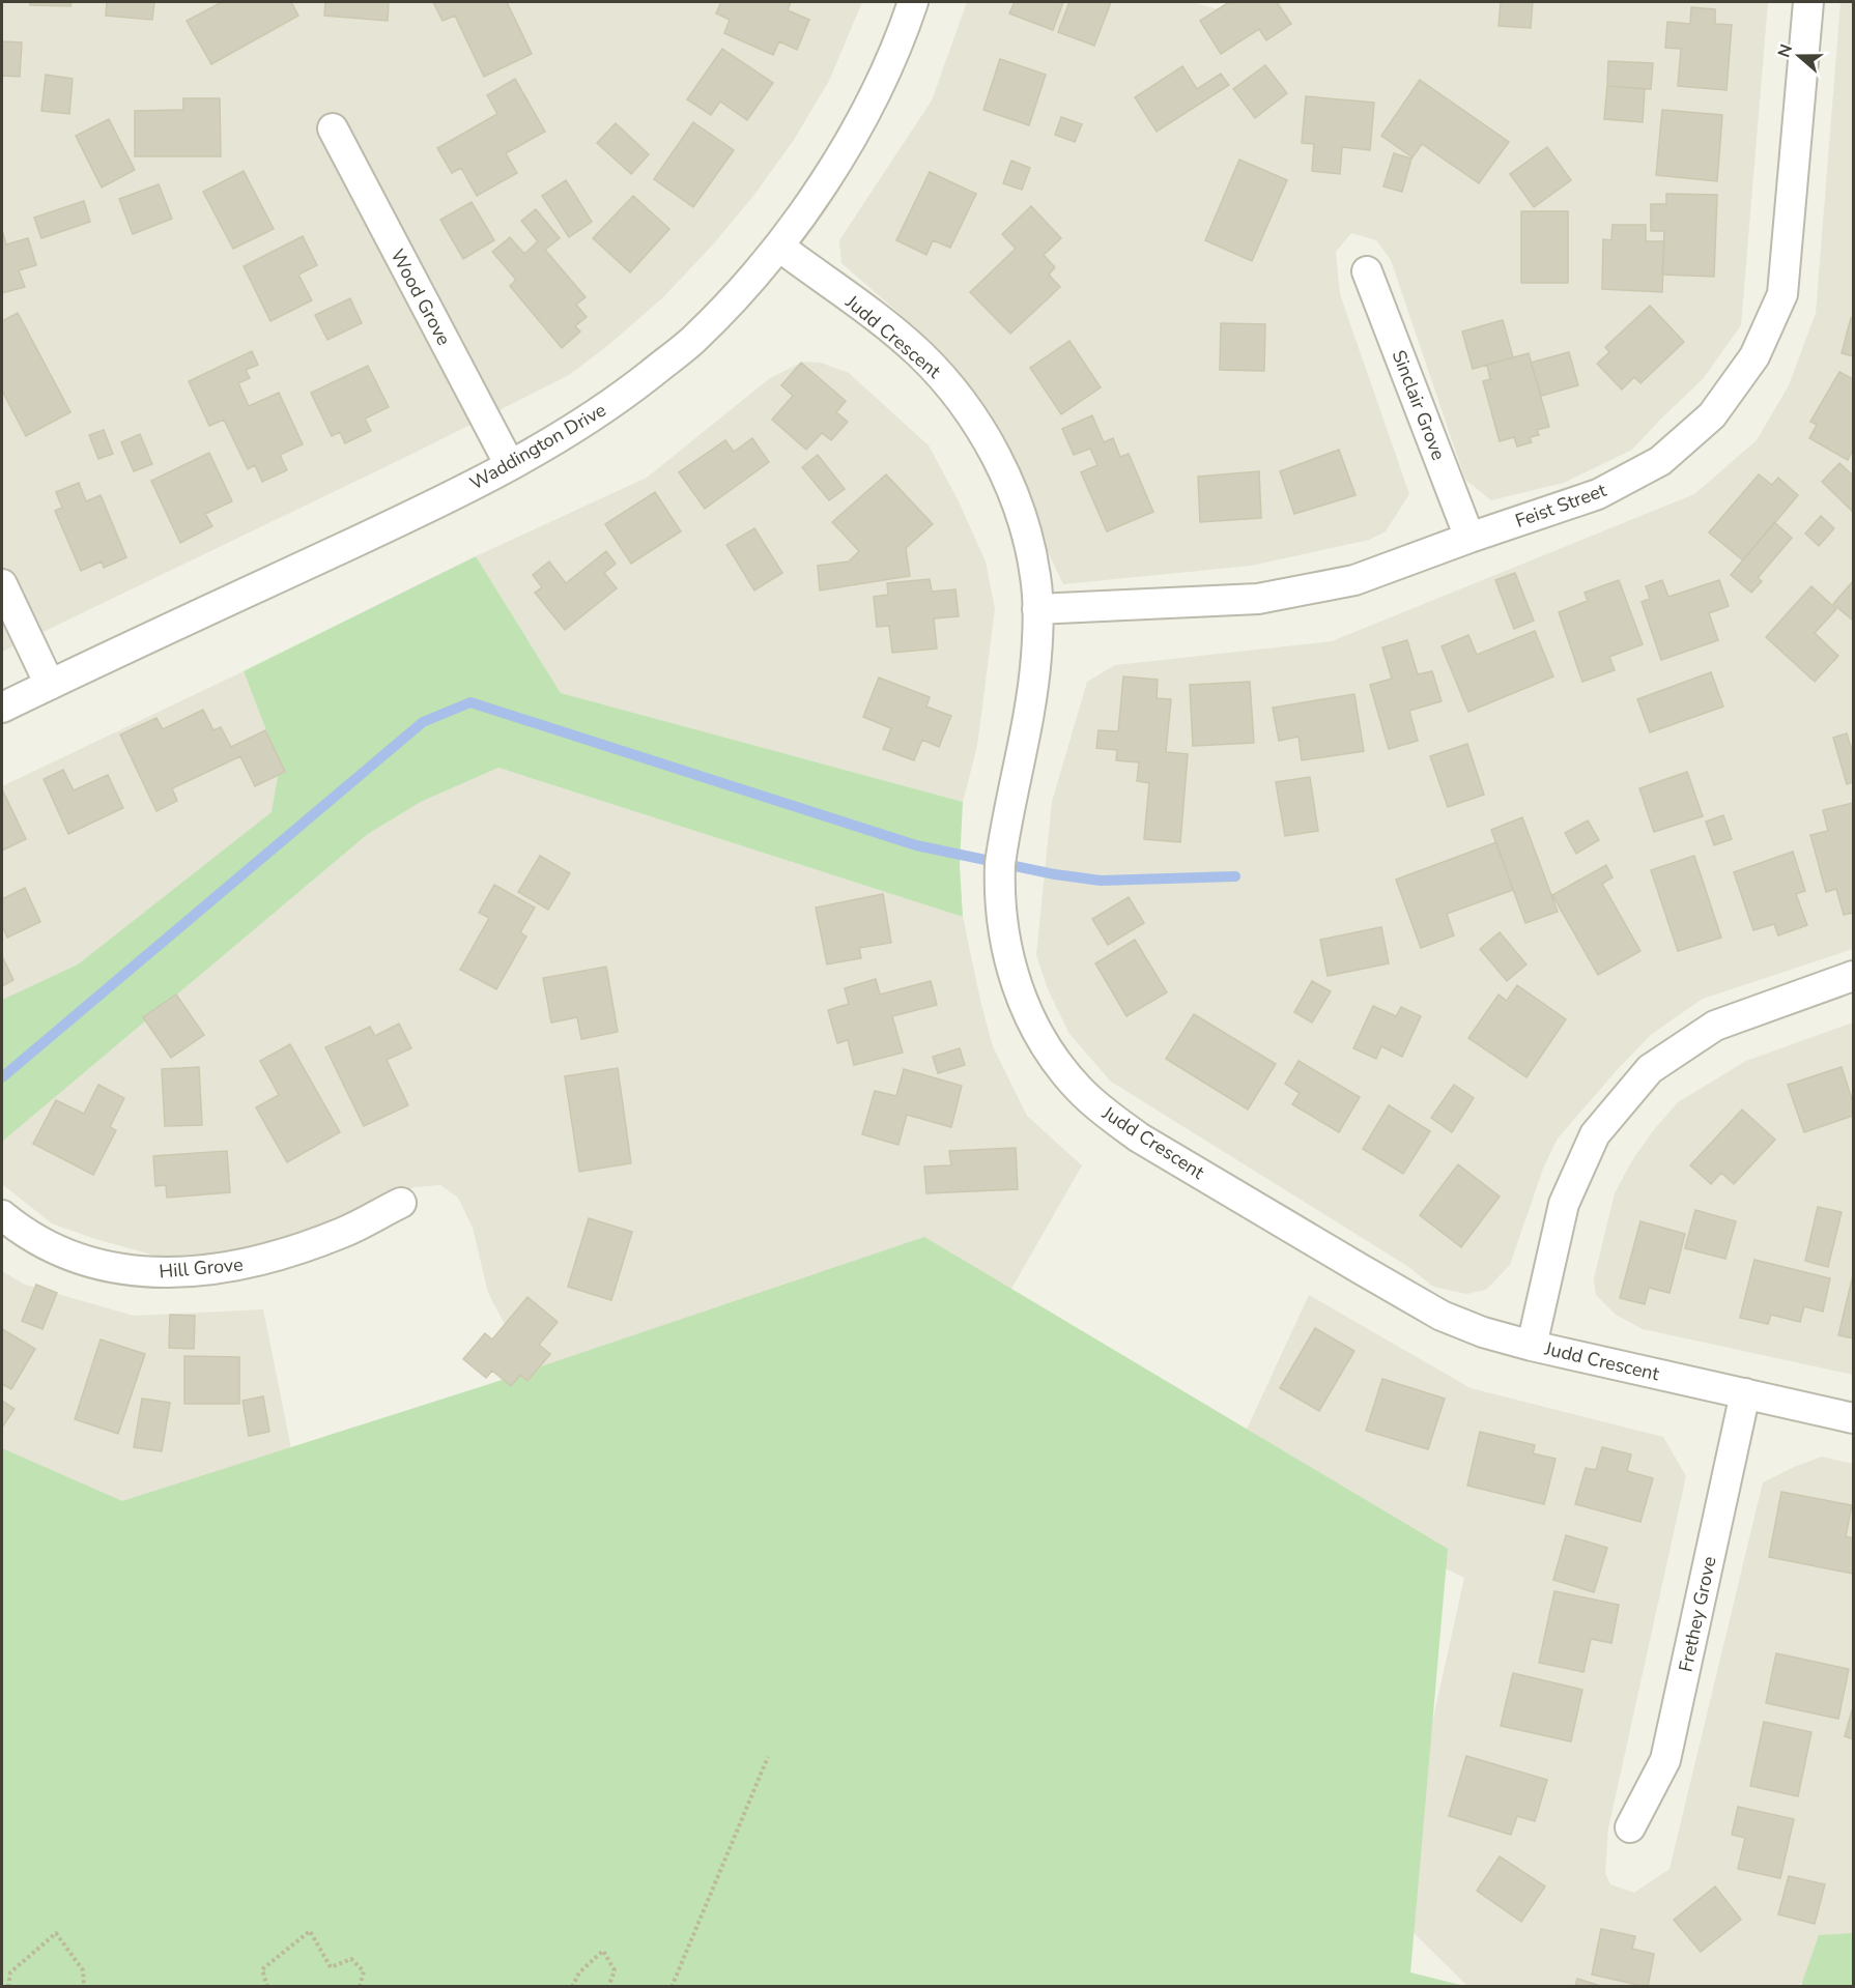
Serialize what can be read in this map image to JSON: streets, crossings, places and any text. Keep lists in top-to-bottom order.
{
  "streets": {
    "street": [
      "Wood Grove",
      "Judd Crescent",
      "Sinclair Grove",
      "Waddington Drive",
      "Feist Street",
      "Hill Grove",
      "Frethey Grove"
    ]
  },
  "crossings": [
    ["Wood Grove", "Waddington Drive"],
    ["Judd Crescent", "Waddington Drive"],
    ["Judd Crescent", "Feist Street"],
    ["Judd Crescent", "Frethey Grove"],
    ["Sinclair Grove", "Feist Street"]
  ],
  "north": "left"
}
